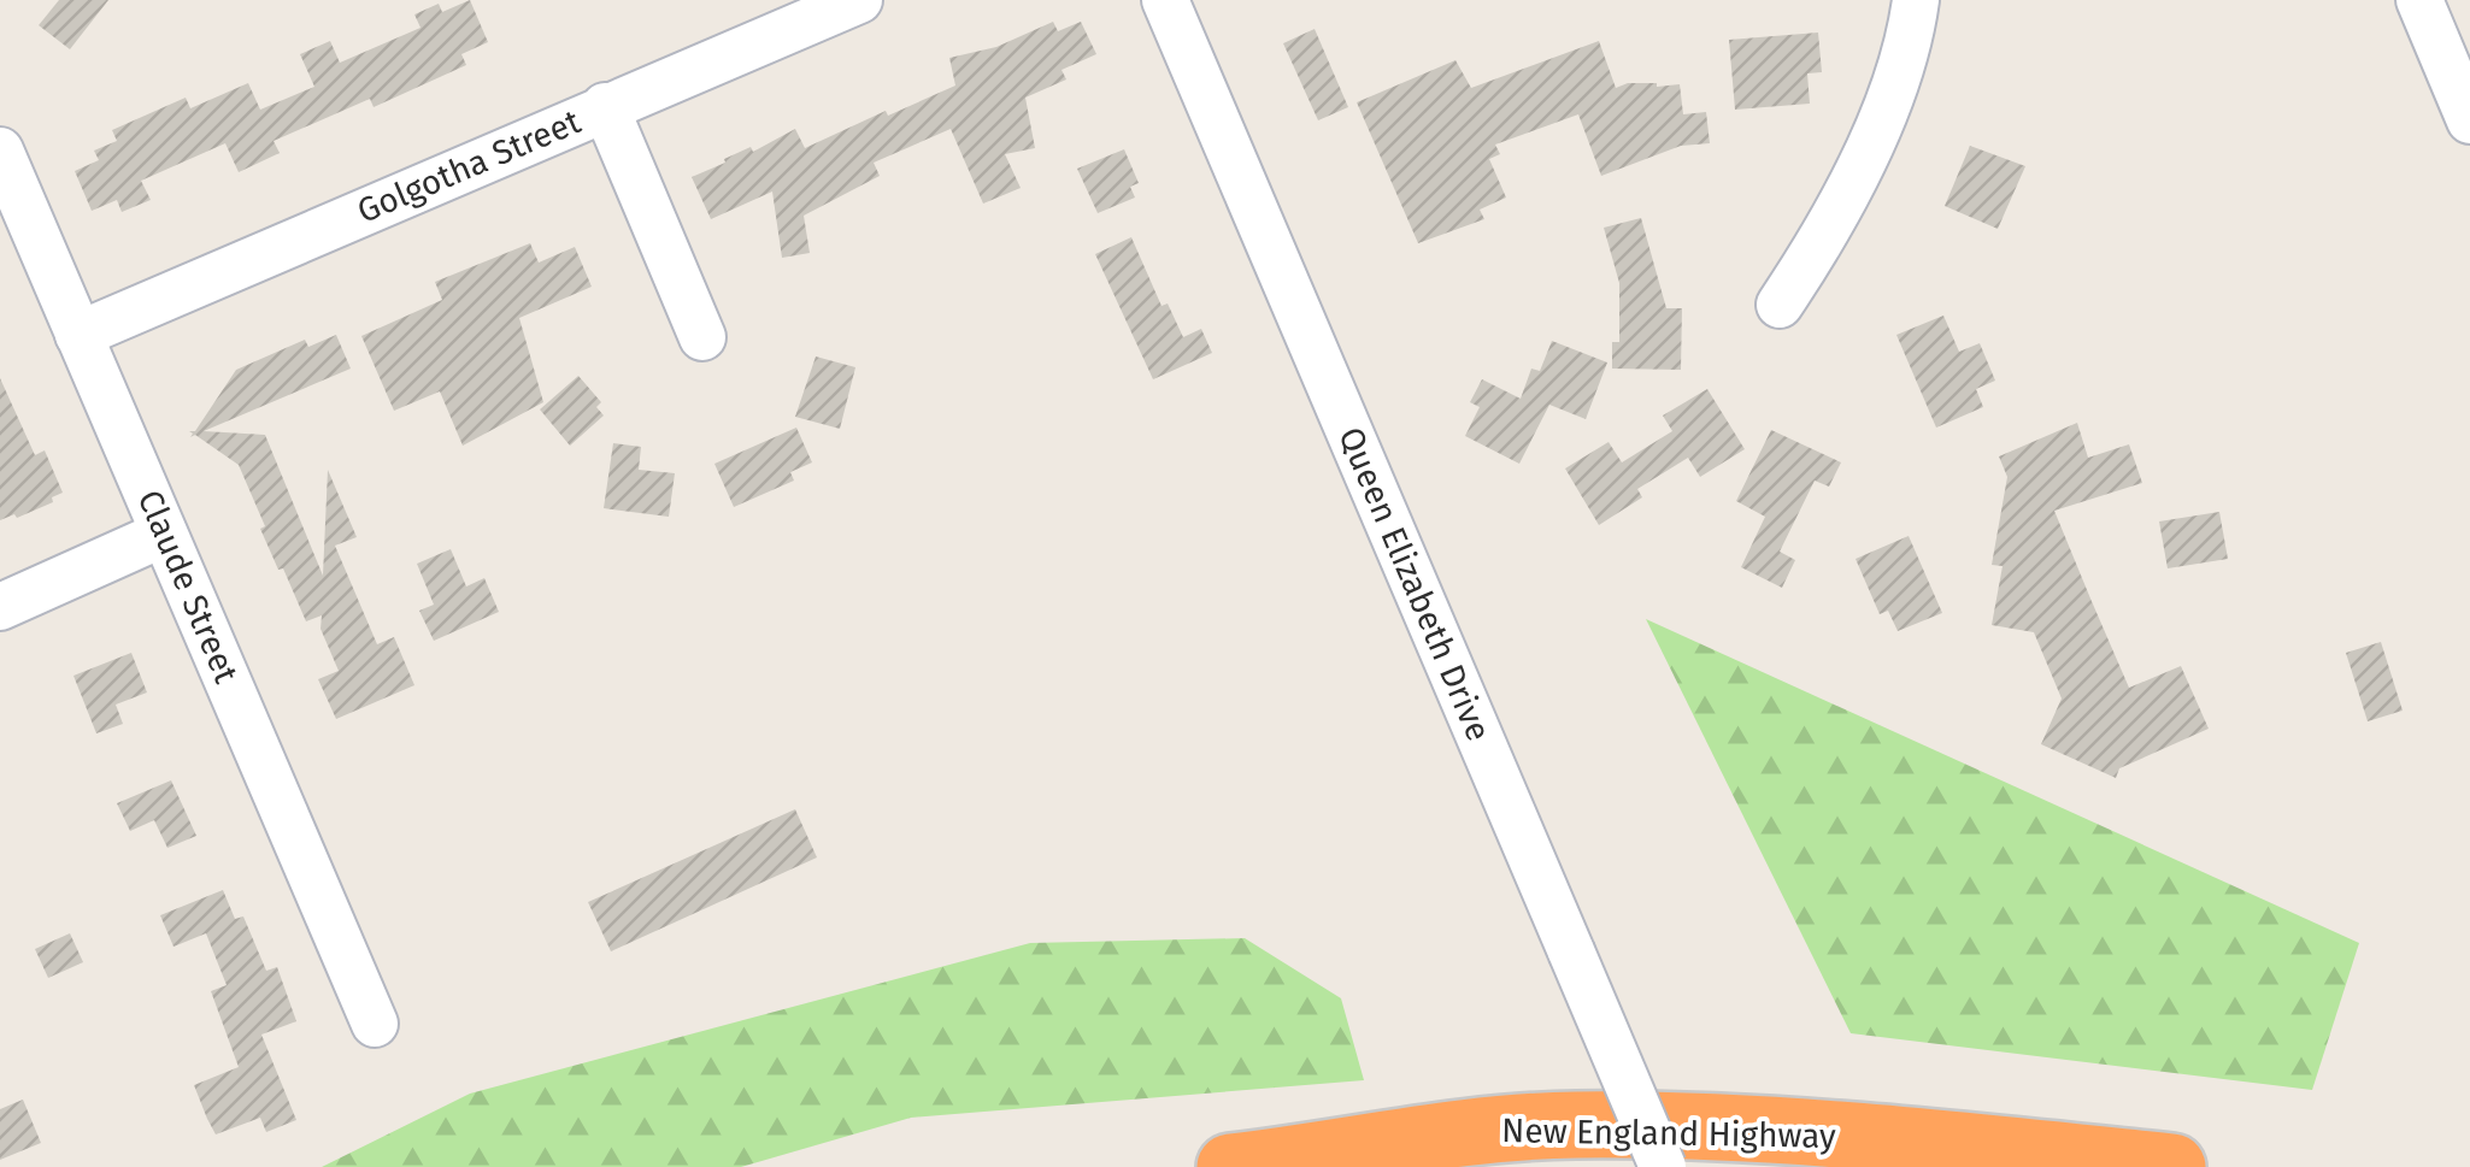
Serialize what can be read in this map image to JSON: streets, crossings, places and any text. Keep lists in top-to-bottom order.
{
  "streets": {
    "highway": ["New England Highway"],
    "street": ["Golgotha Street", "Queen Elizabeth Drive", "Claude Street"]
  },
  "crossings": [
    ["Golgotha Street", "Claude Street"]
  ]
}
